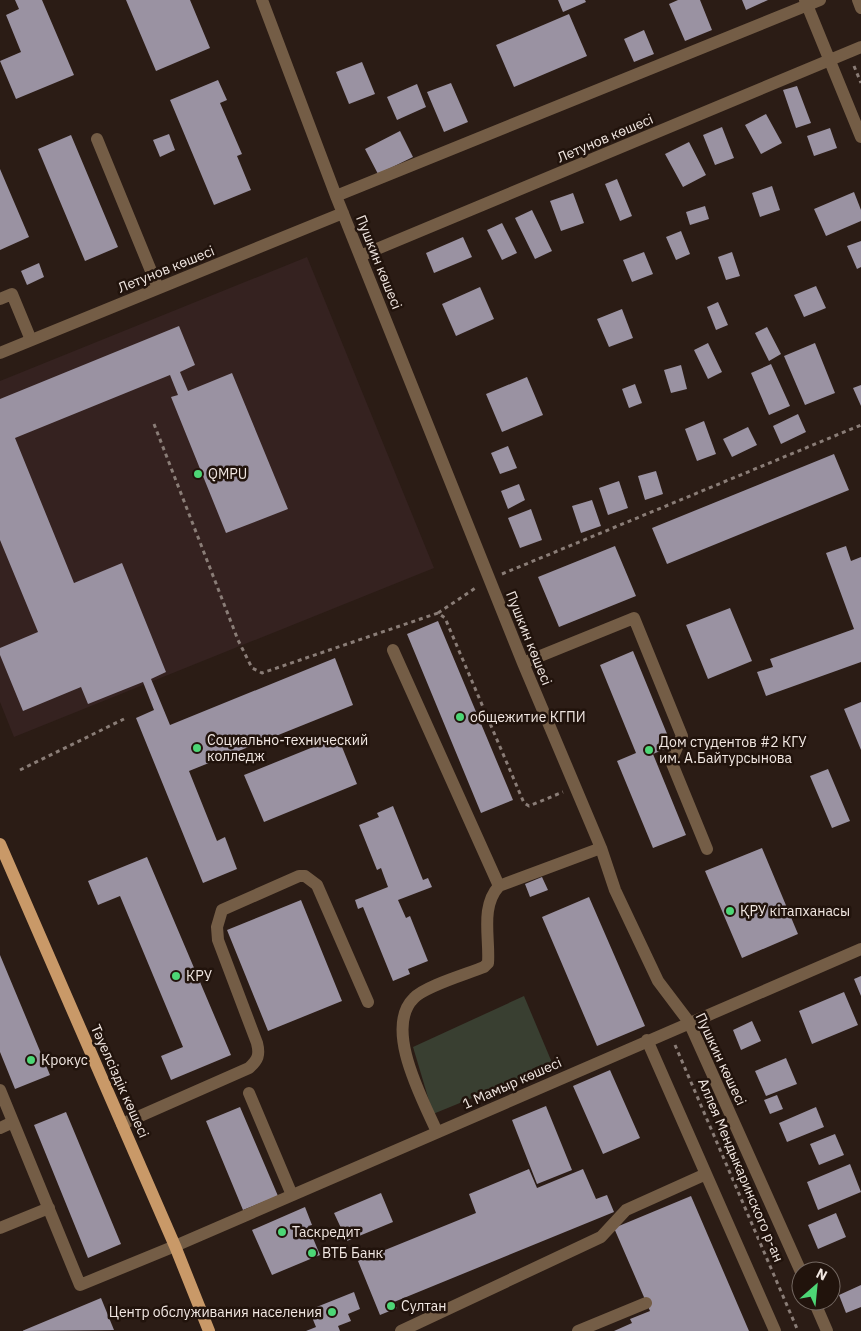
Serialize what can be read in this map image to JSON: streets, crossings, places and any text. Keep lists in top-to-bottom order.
{
  "streets": {
    "main road": ["Тәуелсіздік көшесі"],
    "street": ["Летунов көшесі", "Пушкин көшесі", "1 Мамыр көшесі"],
    "path": ["Аллея Мендыкаринского р-ан"]
  },
  "crossings": [
    ["Летунов көшесі", "Пушкин көшесі"],
    ["Пушкин көшесі", "1 Мамыр көшесі"],
    ["Тәуелсіздік көшесі", "1 Мамыр көшесі"]
  ],
  "places": [
    "QMPU",
    "общежитие КГПИ",
    "Социально-технический колледж",
    "Дом студентов #2 КГУ им. А.Байтурсынова",
    "ҚРУ кітапханасы",
    "КРУ",
    "Крокус",
    "Таскредит",
    "ВТБ Банк",
    "Султан",
    "Центр обслуживания населения"
  ],
  "north": "top right"
}
